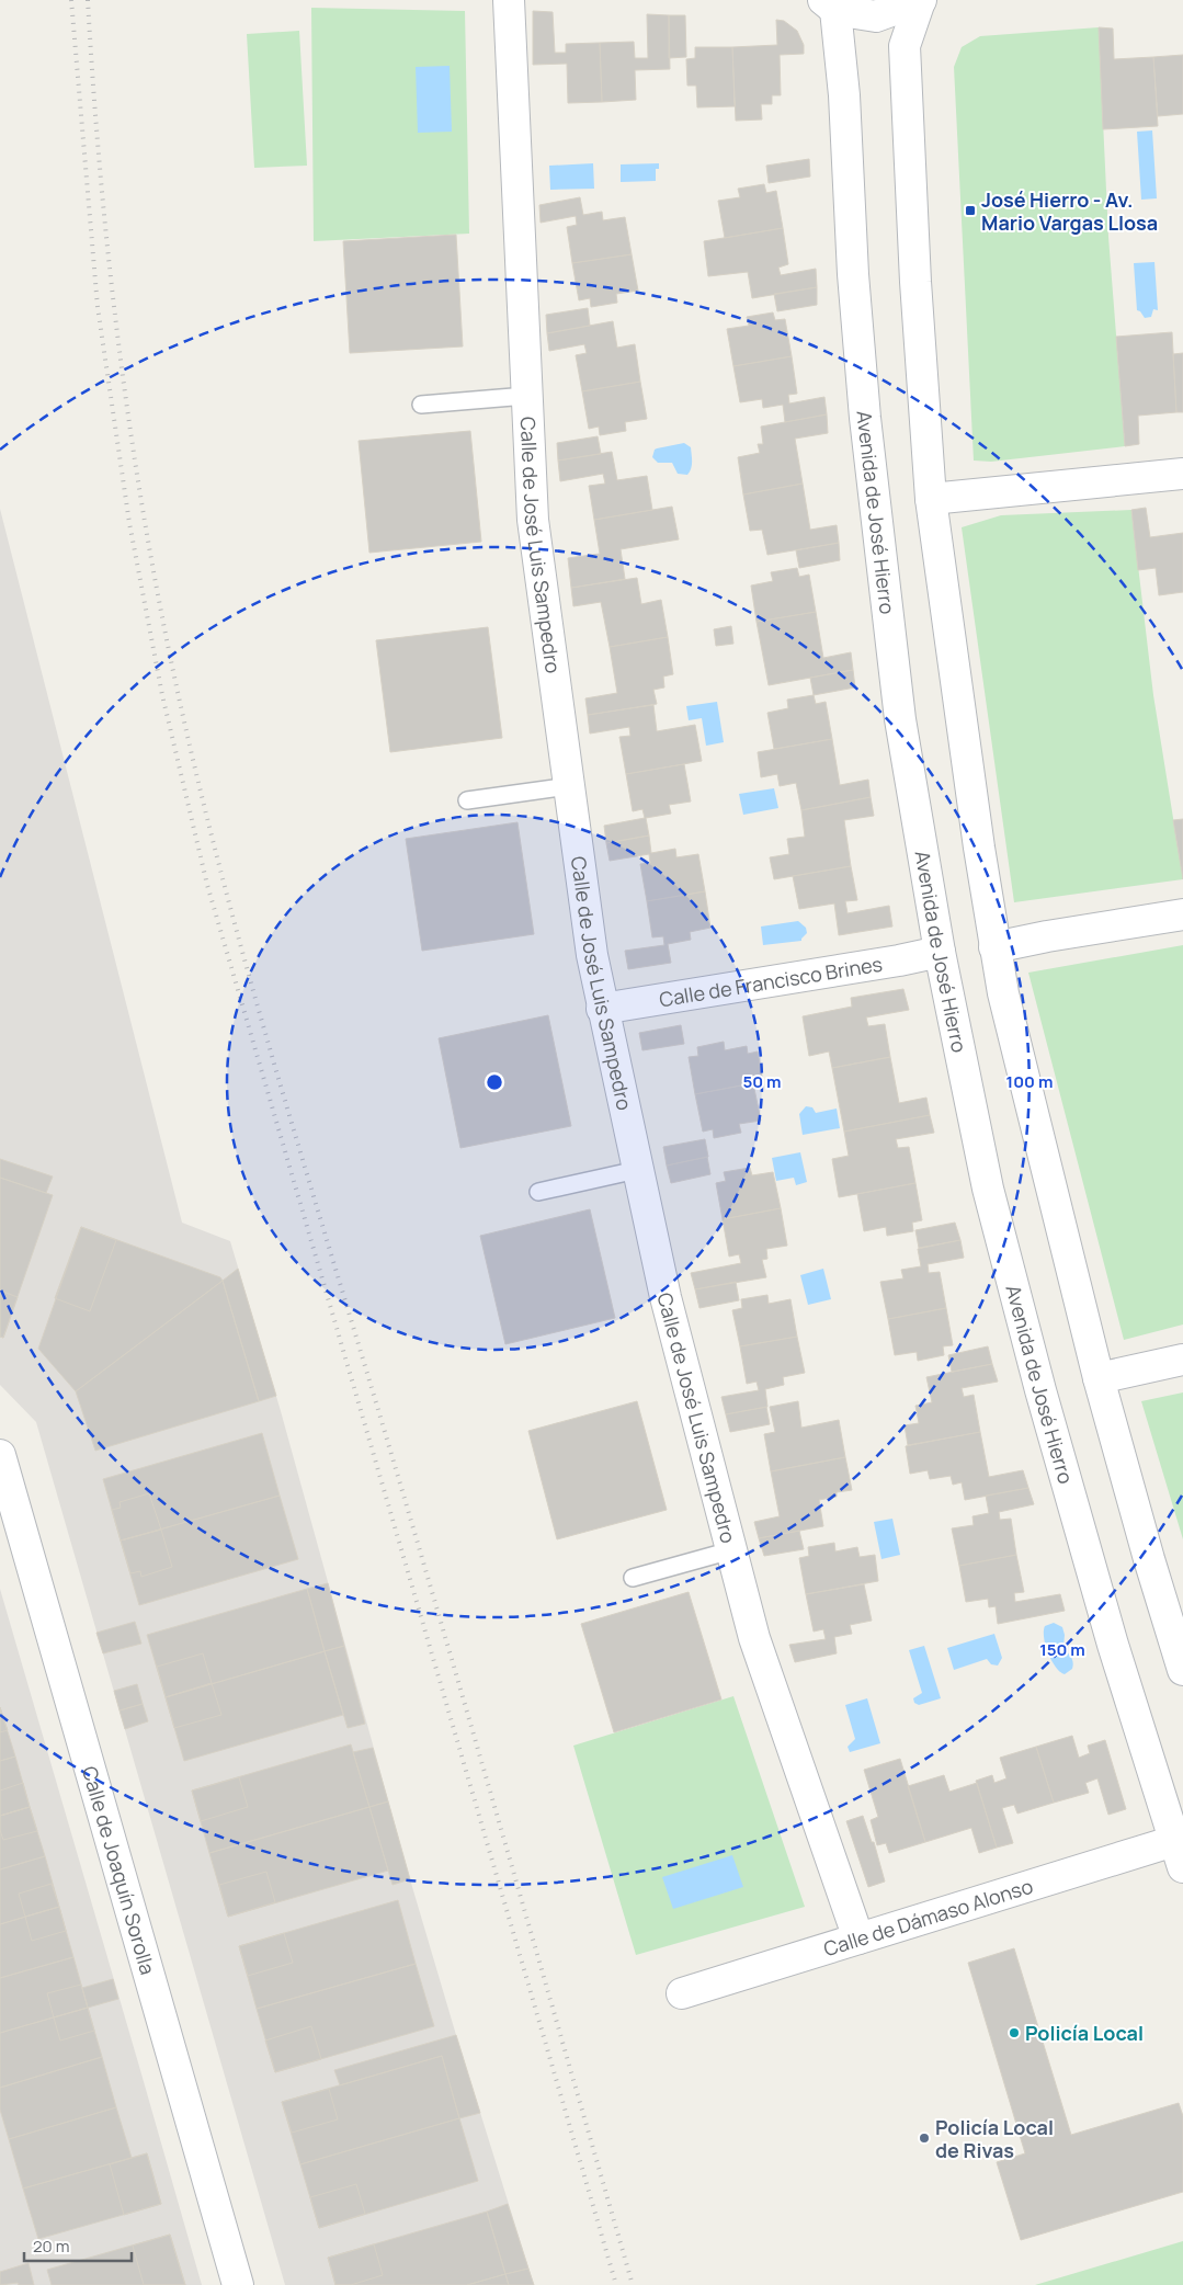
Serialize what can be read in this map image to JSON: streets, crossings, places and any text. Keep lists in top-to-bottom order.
{
  "streets": {
    "street": [
      "Avenida de José Hierro",
      "Calle de José Luis Sampedro",
      "Calle de Francisco Brines",
      "Calle de Joaquín Sorolla",
      "Calle de Dámaso Alonso"
    ]
  },
  "crossings": [
    ["Avenida de José Hierro", "Calle de Francisco Brines"],
    ["Avenida de José Hierro", "Calle de Dámaso Alonso"],
    ["Calle de José Luis Sampedro", "Calle de Francisco Brines"],
    ["Calle de José Luis Sampedro", "Calle de Dámaso Alonso"]
  ],
  "places": {
    "transit": ["José Hierro - Av. Mario Vargas Llosa"],
    "other": ["Policía Local", "Policía Local de Rivas"]
  },
  "scale_bar": "20 m",
  "rings": ["50 m", "100 m", "150 m"]
}
